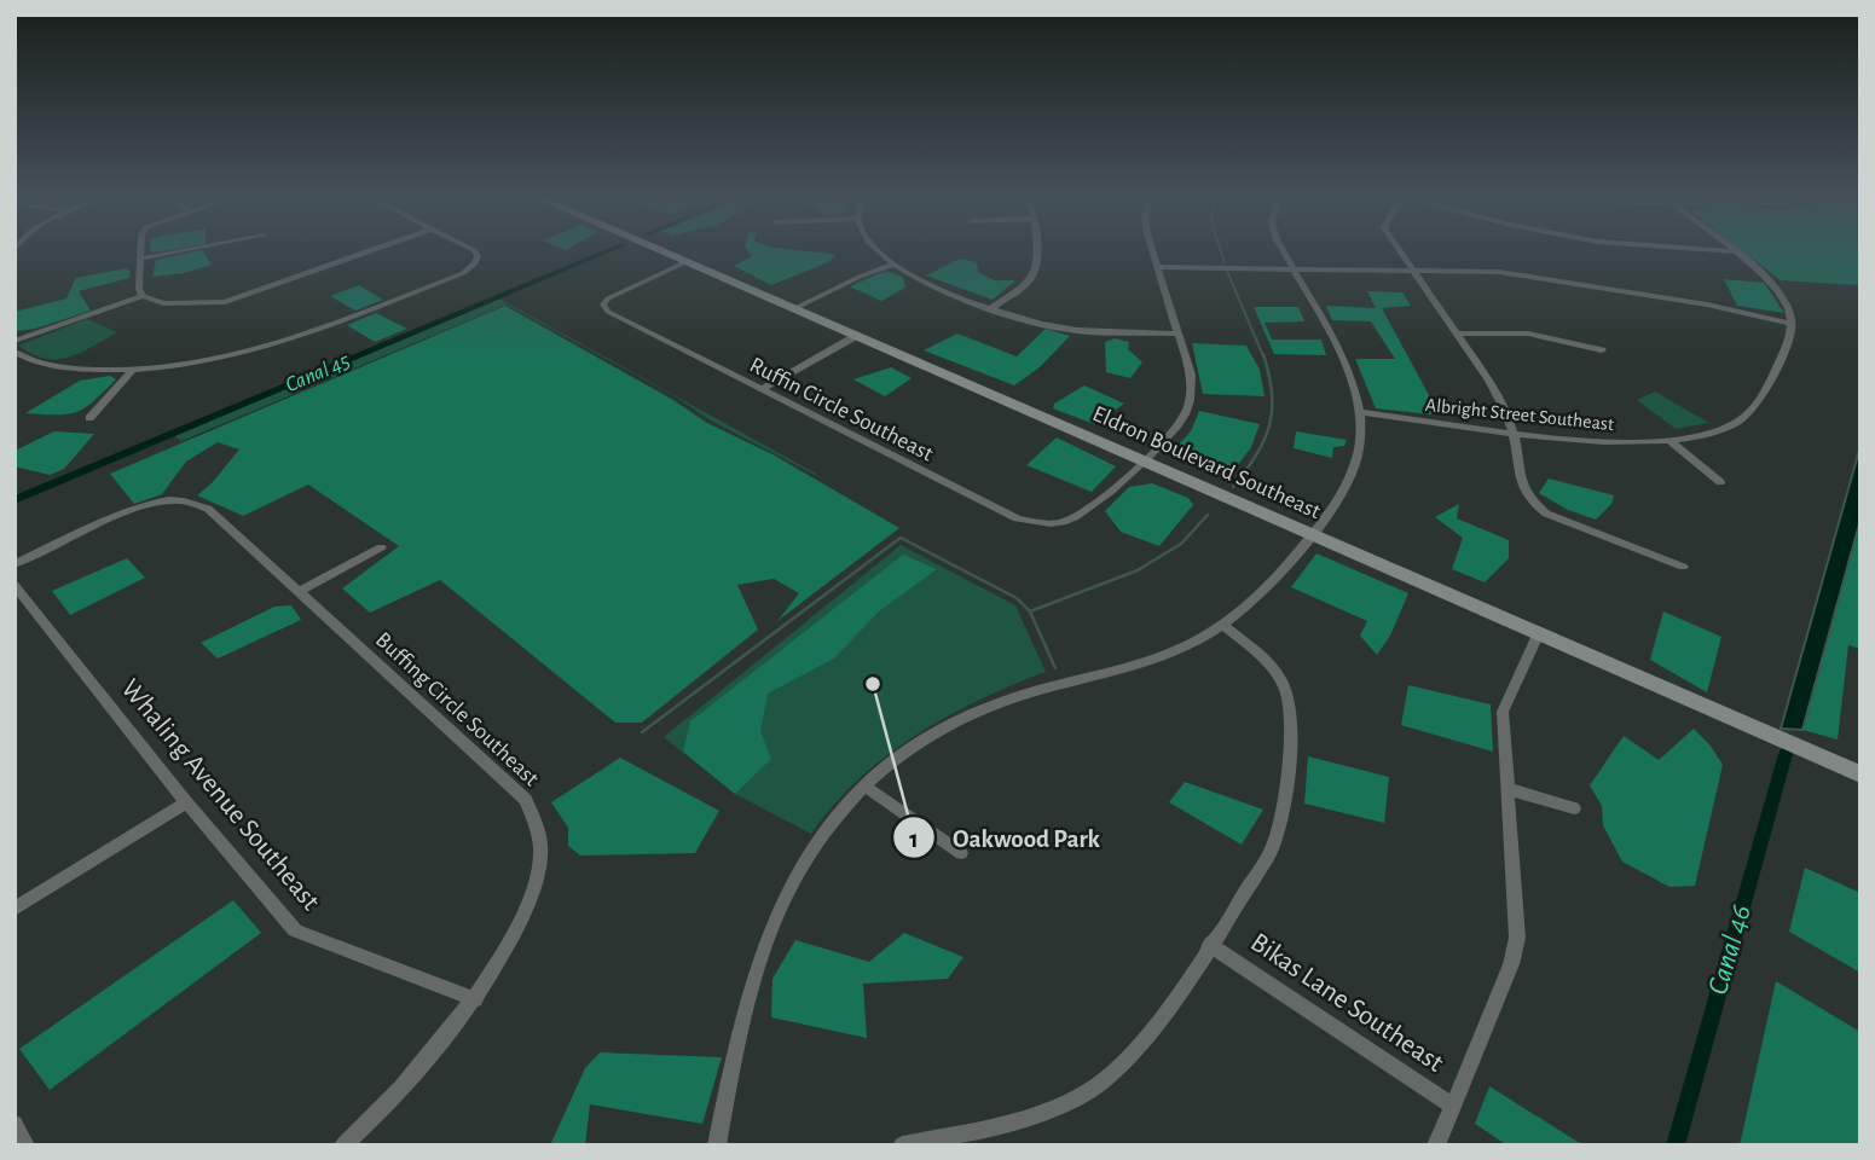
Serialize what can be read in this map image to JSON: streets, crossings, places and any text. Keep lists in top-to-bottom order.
{
  "streets": {
    "street": [
      "Ruffin Circle Southeast",
      "Albright Street Southeast",
      "Eldron Boulevard Southeast",
      "Buffing Circle Southeast",
      "Whaling Avenue Southeast",
      "Bikas Lane Southeast"
    ]
  },
  "crossings": [
    ["Ruffin Circle Southeast", "Eldron Boulevard Southeast"],
    ["Buffing Circle Southeast", "Whaling Avenue Southeast"]
  ],
  "water": ["Canal 45", "Canal 46"],
  "places": ["Oakwood Park"]
}
